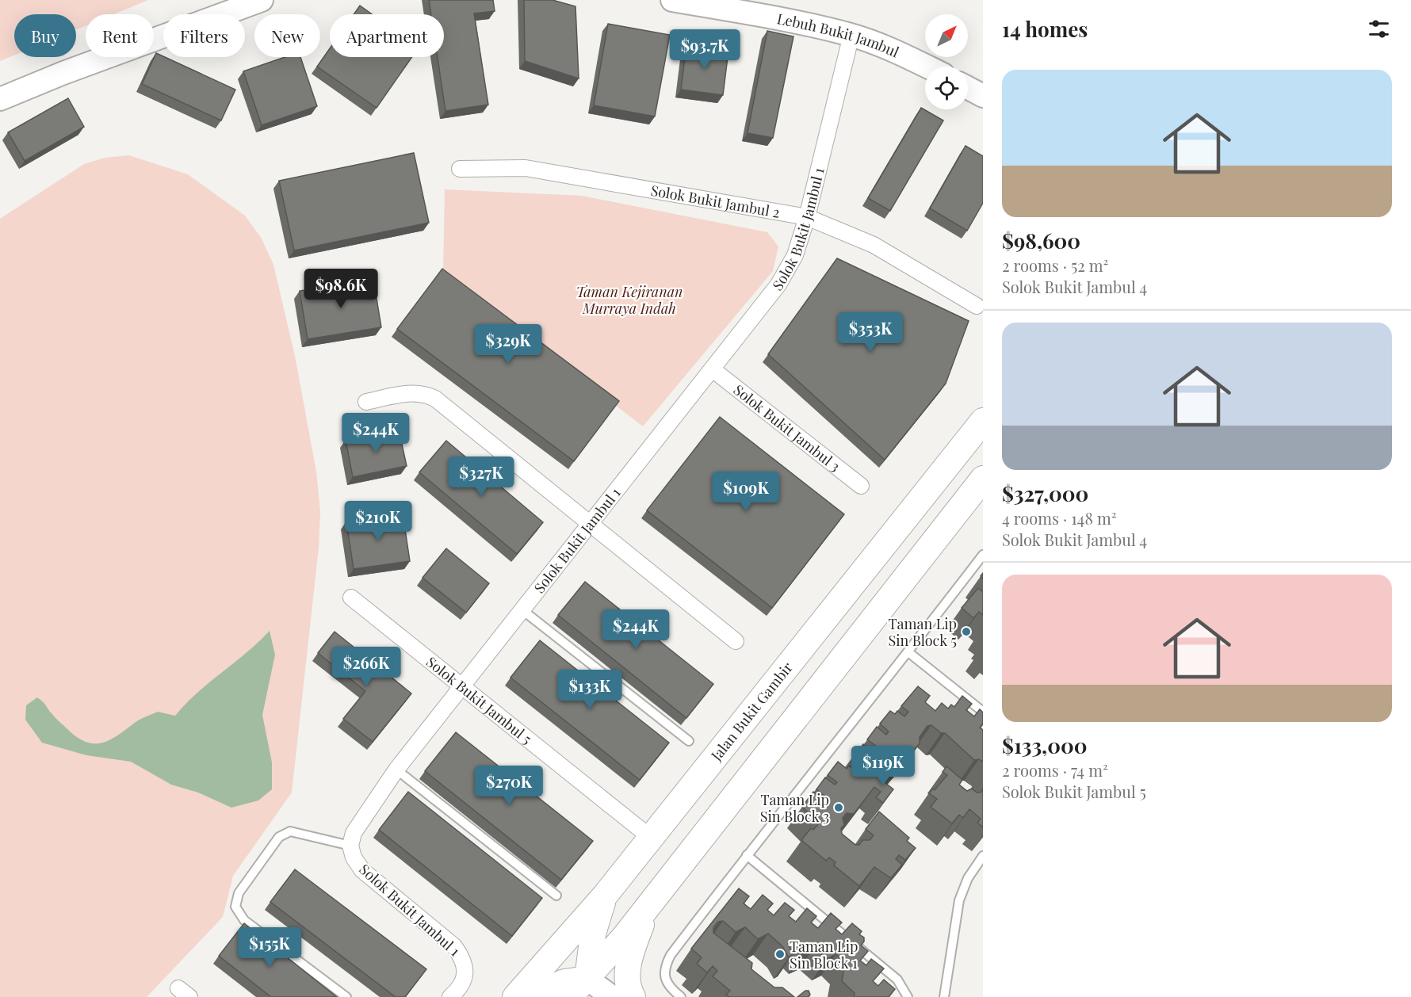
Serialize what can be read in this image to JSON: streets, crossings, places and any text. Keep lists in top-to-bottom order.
{
  "streets": {
    "main road": ["Lebuh Bukit Jambul", "Jalan Bukit Gambir"],
    "street": [
      "Solok Bukit Jambul 2",
      "Solok Bukit Jambul 1",
      "Solok Bukit Jambul 3",
      "Solok Bukit Jambul 5"
    ]
  },
  "crossings": [
    ["Lebuh Bukit Jambul", "Solok Bukit Jambul 1"],
    ["Solok Bukit Jambul 2", "Solok Bukit Jambul 1"],
    ["Solok Bukit Jambul 1", "Solok Bukit Jambul 3"],
    ["Solok Bukit Jambul 1", "Solok Bukit Jambul 5"],
    ["Solok Bukit Jambul 5", "Jalan Bukit Gambir"]
  ],
  "parks": ["Taman Kejiranan Murraya Indah"],
  "places": ["Taman Lip Sin Block 5", "Taman Lip Sin Block 3", "Taman Lip Sin Block 1"],
  "north": "top right",
  "page": {
    "heading": "14 homes",
    "chip": [
      "Buy",
      "Rent",
      "Filters",
      "New",
      "Apartment"
    ],
    "price": [
      "$93.7K",
      "$98.6K",
      "$353K",
      "$329K",
      "$244K",
      "$327K",
      "$109K",
      "$210K",
      "$244K",
      "$266K",
      "$133K",
      "$119K",
      "$270K",
      "$155K"
    ],
    "list": [
      {
        "name": "$98,600",
        "note": "2 rooms · 52 m² · Solok Bukit Jambul 4"
      },
      {
        "name": "$327,000",
        "note": "4 rooms · 148 m² · Solok Bukit Jambul 4"
      },
      {
        "name": "$133,000",
        "note": "2 rooms · 74 m² · Solok Bukit Jambul 5"
      }
    ]
  }
}
